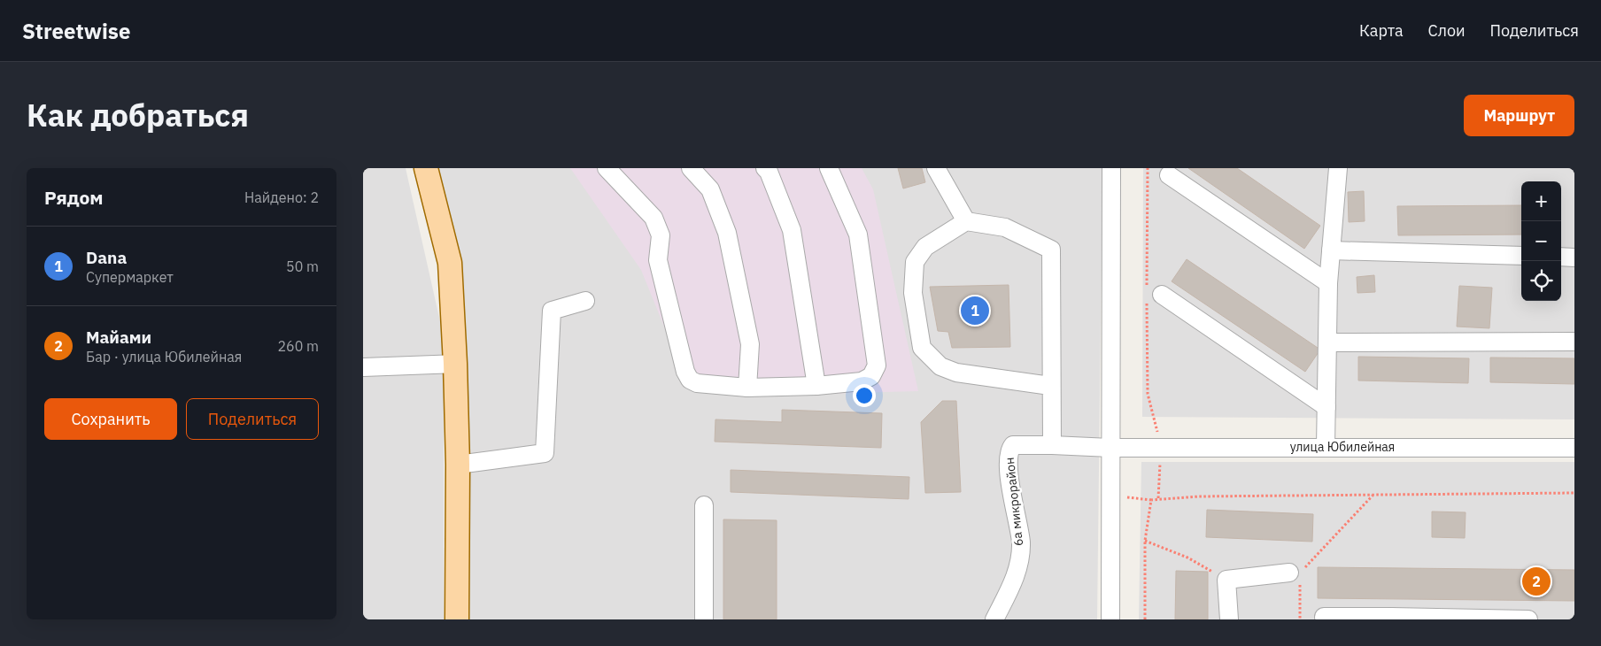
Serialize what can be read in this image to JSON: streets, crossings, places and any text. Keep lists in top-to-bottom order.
{
  "streets": {
    "street": ["улица Юбилейная", "6а микрорайон"]
  },
  "crossings": [
    ["улица Юбилейная", "6а микрорайон"]
  ],
  "page": {
    "header": "Streetwise",
    "nav": ["Карта", "Слои", "Поделиться"],
    "title": "Как добраться",
    "buttons": [
      "Маршрут",
      ["Сохранить", "Поделиться"]
    ],
    "heading": ["Рядом", "Найдено: 2"],
    "map_buttons": ["+", "−"],
    "list": [
      {
        "mark": "1",
        "name": "Dana",
        "note": "Супермаркет",
        "value": "50 m"
      },
      {
        "mark": "2",
        "name": "Майами",
        "note": "Бар · улица Юбилейная",
        "value": "260 m"
      }
    ],
    "pins": ["1", "2"]
  }
}
